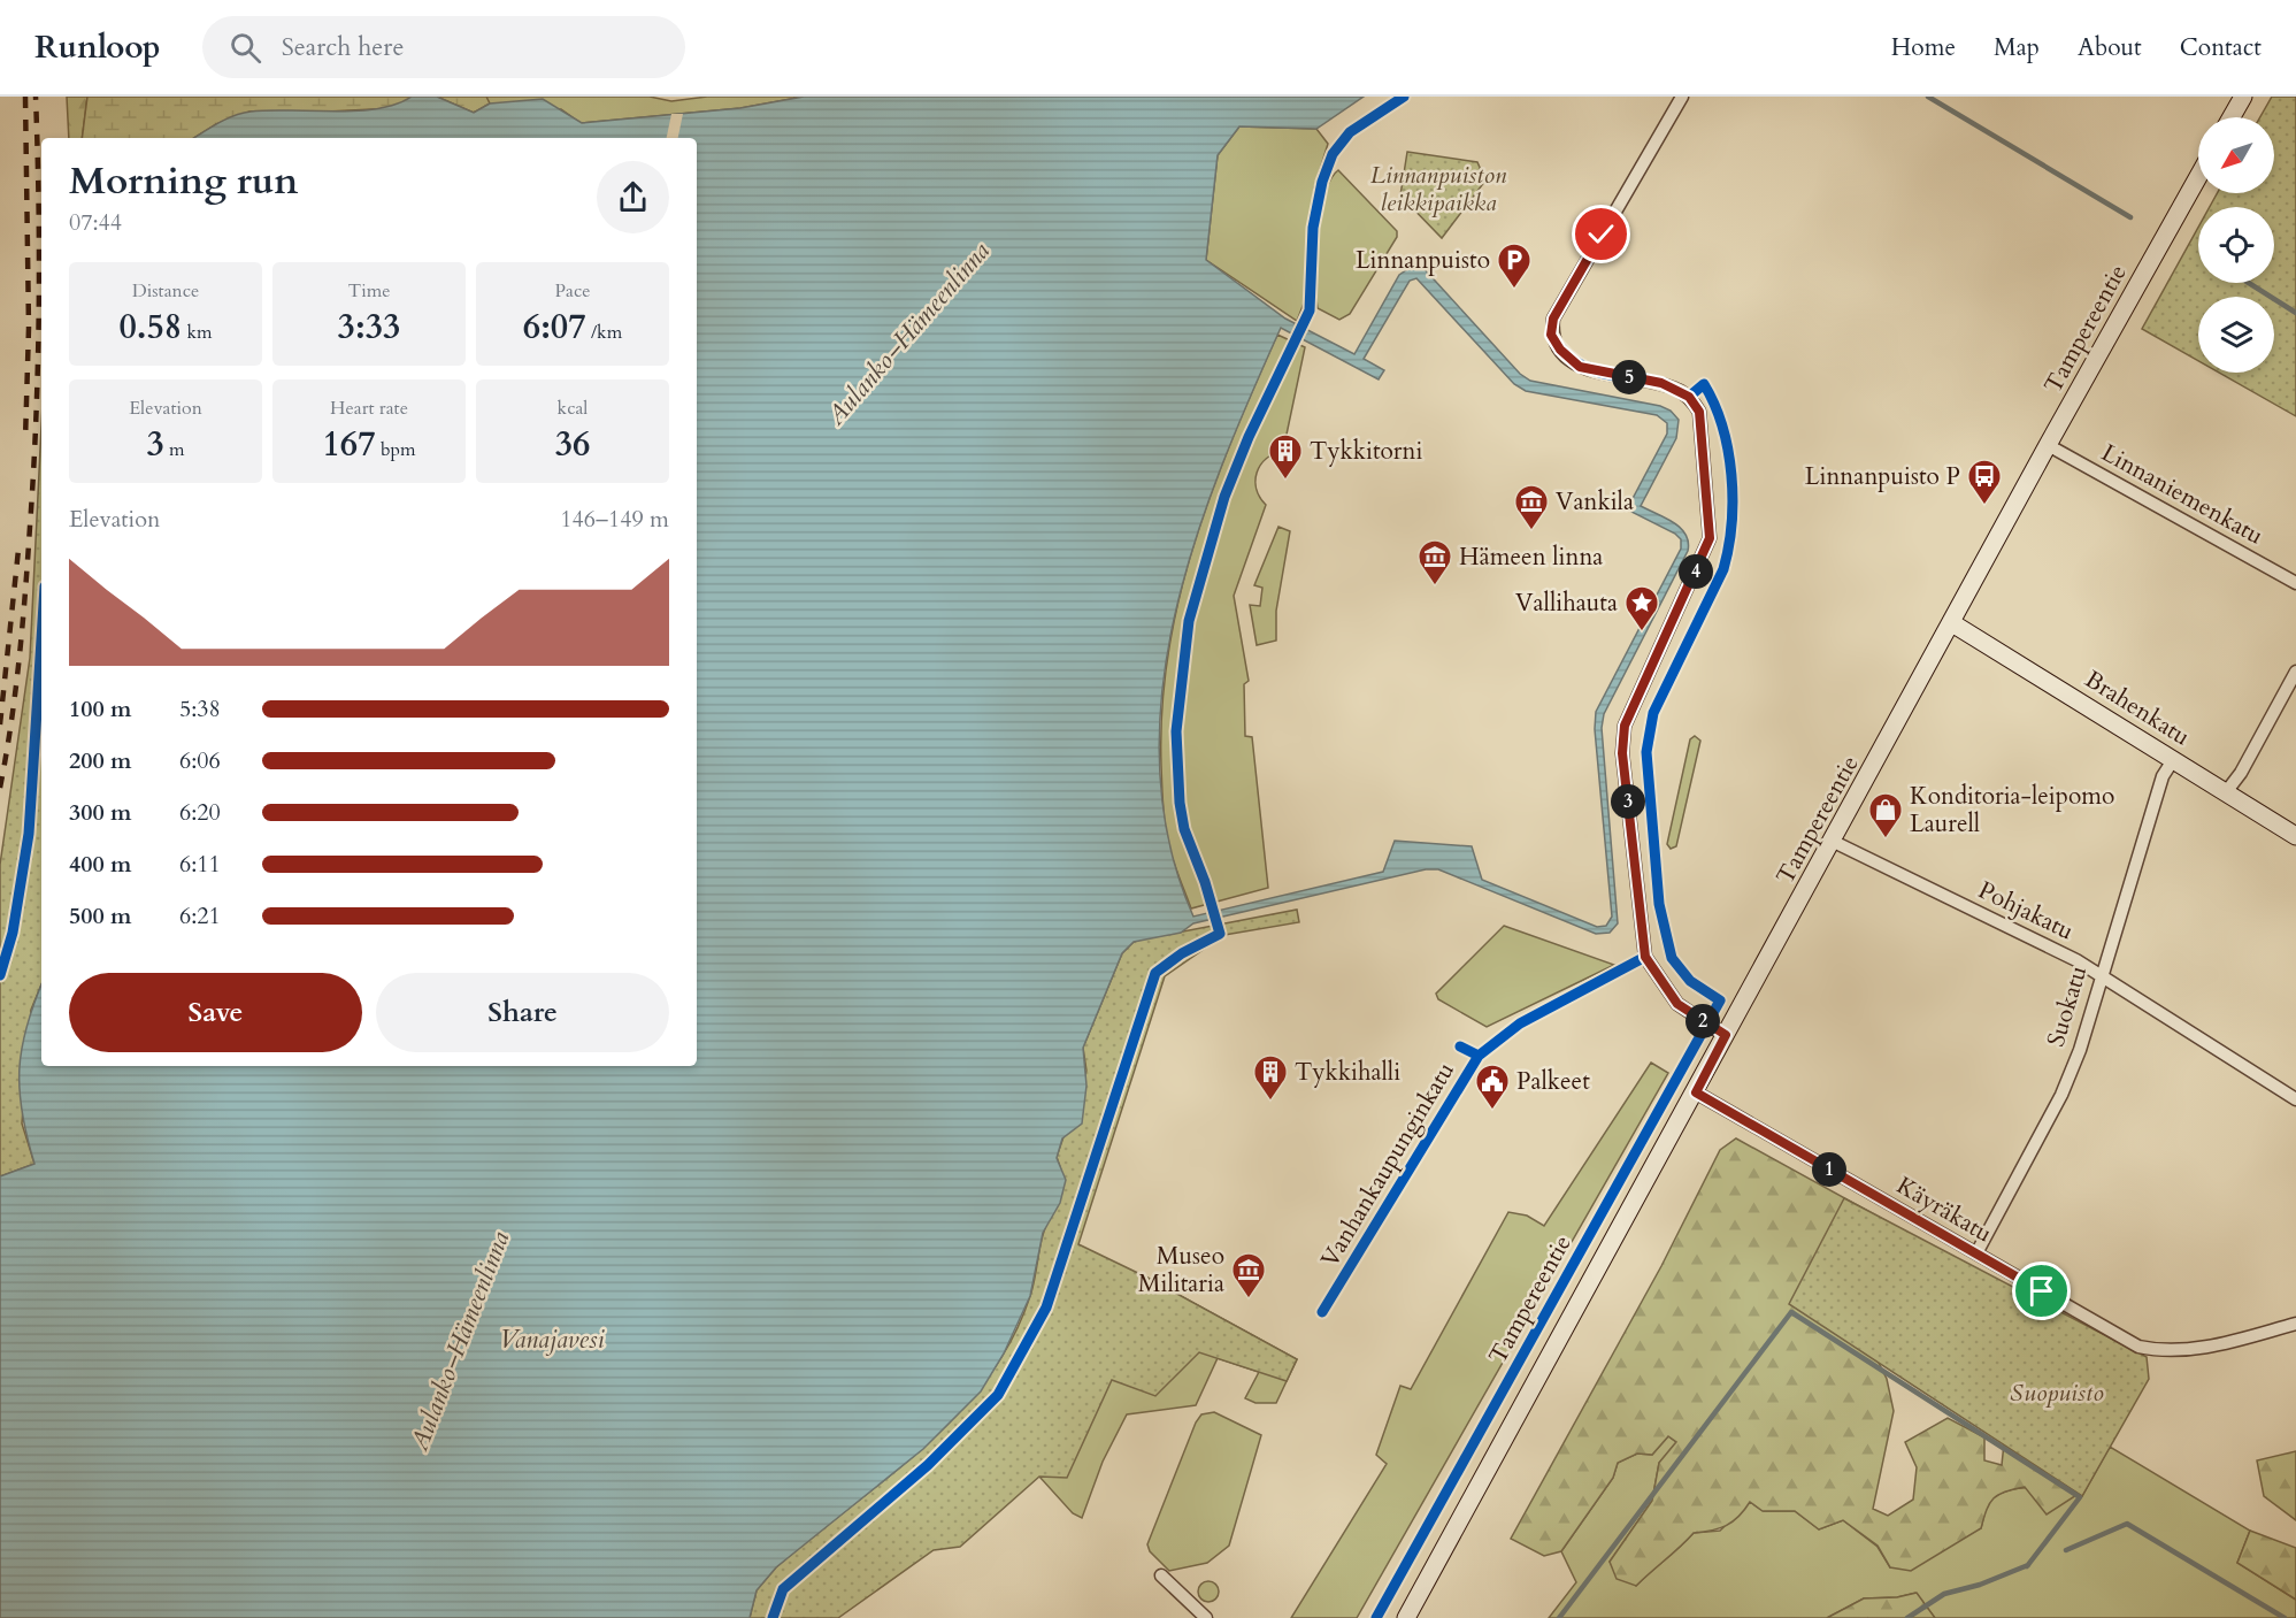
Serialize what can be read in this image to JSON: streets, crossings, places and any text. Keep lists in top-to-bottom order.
{
  "streets": {
    "main road": ["Tampereentie", "Brahenkatu"],
    "street": [
      "Linnaniemenkatu",
      "Pohjakatu",
      "Suokatu",
      "Käyräkatu"
    ],
    "cycle path": ["Vanhankaupunginkatu"]
  },
  "crossings": [
    ["Tampereentie", "Linnaniemenkatu"],
    ["Tampereentie", "Brahenkatu"],
    ["Tampereentie", "Pohjakatu"],
    ["Tampereentie", "Käyräkatu"],
    ["Brahenkatu", "Suokatu"],
    ["Pohjakatu", "Suokatu"],
    ["Suokatu", "Käyräkatu"]
  ],
  "water": ["Aulanko–Hämeenlinna", "Vanajavesi"],
  "parks": ["Linnanpuiston leikkipaikka", "Suopuisto"],
  "places": {
    "parking": ["Linnanpuisto"],
    "building": ["Tykkitorni", "Tykkihalli"],
    "bus stop": ["Linnanpuisto P"],
    "museum": ["Vankila", "Hämeen linna", "Museo Militaria"],
    "place": ["Vallihauta"],
    "shop": ["Konditoria-leipomo Laurell"],
    "public building": ["Palkeet"]
  },
  "north": "bottom left",
  "page": {
    "header": "Runloop",
    "search": "Search here",
    "nav": [
      "Home",
      "Map",
      "About",
      "Contact"
    ],
    "heading": ["Morning run", "07:44"],
    "stats": [
      ["Distance", "0.58 km"],
      ["Time", "3:33"],
      ["Pace", "6:07 /km"],
      ["Elevation", "3 m"],
      ["Heart rate", "167 bpm"],
      ["kcal", "36"]
    ],
    "pins": [
      "5",
      "4",
      "3",
      "2",
      "1"
    ],
    "chart": ["Elevation", "146–149 m"],
    "list": [
      {
        "name": "100 m",
        "note": "5:38"
      },
      {
        "name": "200 m",
        "note": "6:06"
      },
      {
        "name": "300 m",
        "note": "6:20"
      },
      {
        "name": "400 m",
        "note": "6:11"
      },
      {
        "name": "500 m",
        "note": "6:21"
      }
    ],
    "buttons": ["Save", "Share"]
  }
}
